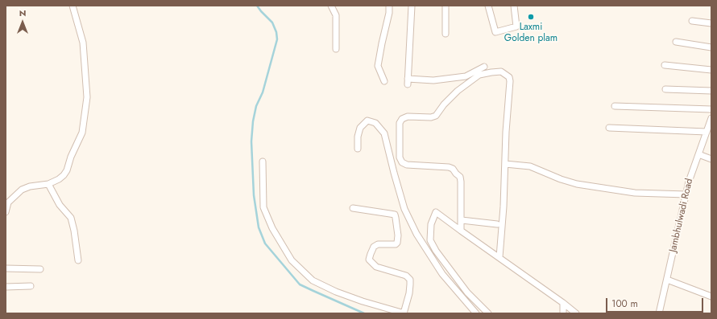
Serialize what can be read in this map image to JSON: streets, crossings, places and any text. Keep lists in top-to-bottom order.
{
  "streets": {
    "street": ["Jambhulwadi Road"]
  },
  "places": ["Laxmi Golden plam"],
  "scale_bar": "100 m",
  "north": "top"
}
